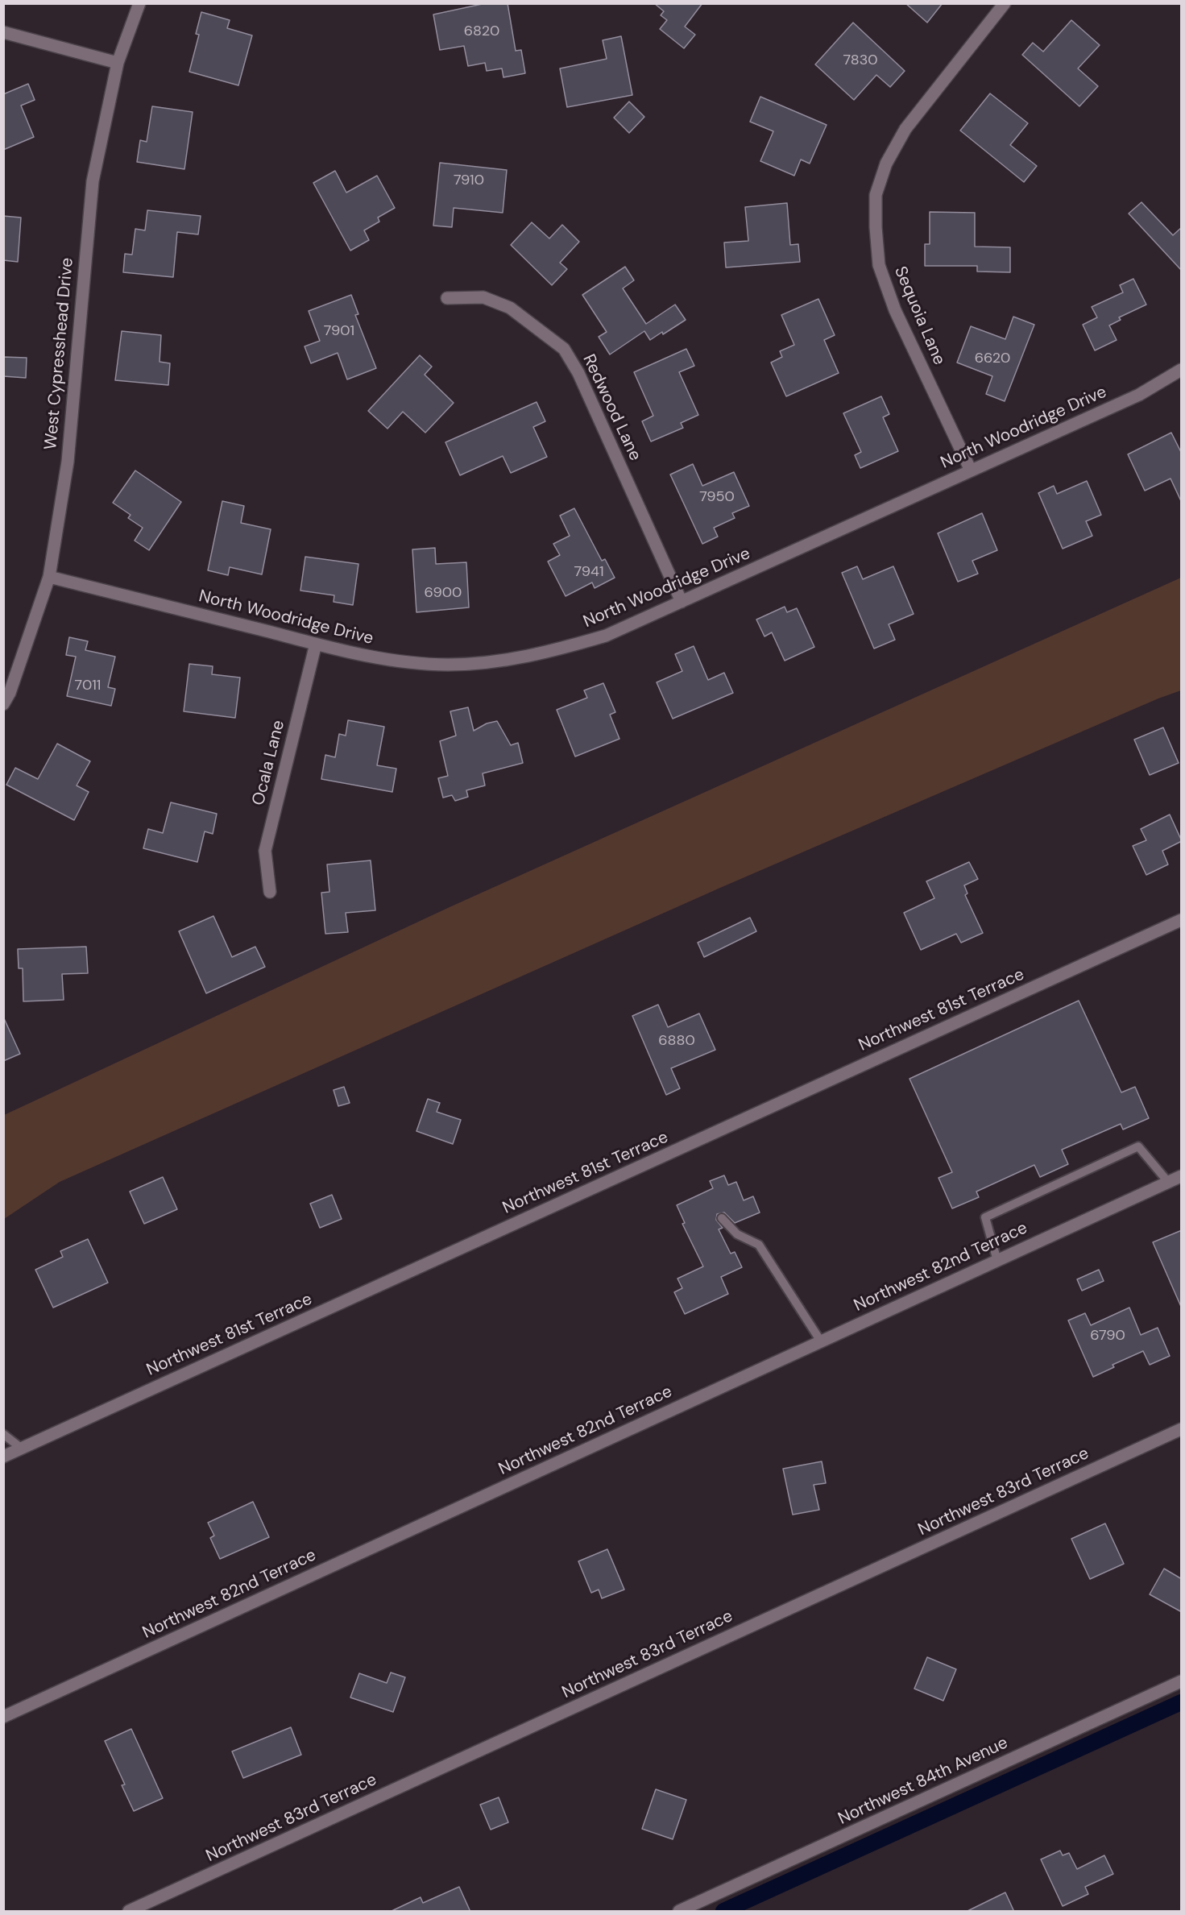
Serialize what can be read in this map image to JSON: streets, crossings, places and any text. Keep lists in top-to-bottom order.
{
  "streets": {
    "street": [
      "Sequoia Lane",
      "West Cypresshead Drive",
      "Redwood Lane",
      "North Woodridge Drive",
      "Ocala Lane",
      "Northwest 81st Terrace",
      "Northwest 82nd Terrace",
      "Northwest 83rd Terrace",
      "Northwest 84th Avenue"
    ]
  },
  "crossings": [
    ["Sequoia Lane", "North Woodridge Drive"],
    ["West Cypresshead Drive", "North Woodridge Drive"],
    ["Redwood Lane", "North Woodridge Drive"],
    ["North Woodridge Drive", "Ocala Lane"]
  ],
  "house_numbers": [
    "6820",
    "7830",
    "7910",
    "7901",
    "6620",
    "7950",
    "7941",
    "6900",
    "7011",
    "6880",
    "6790"
  ]
}
